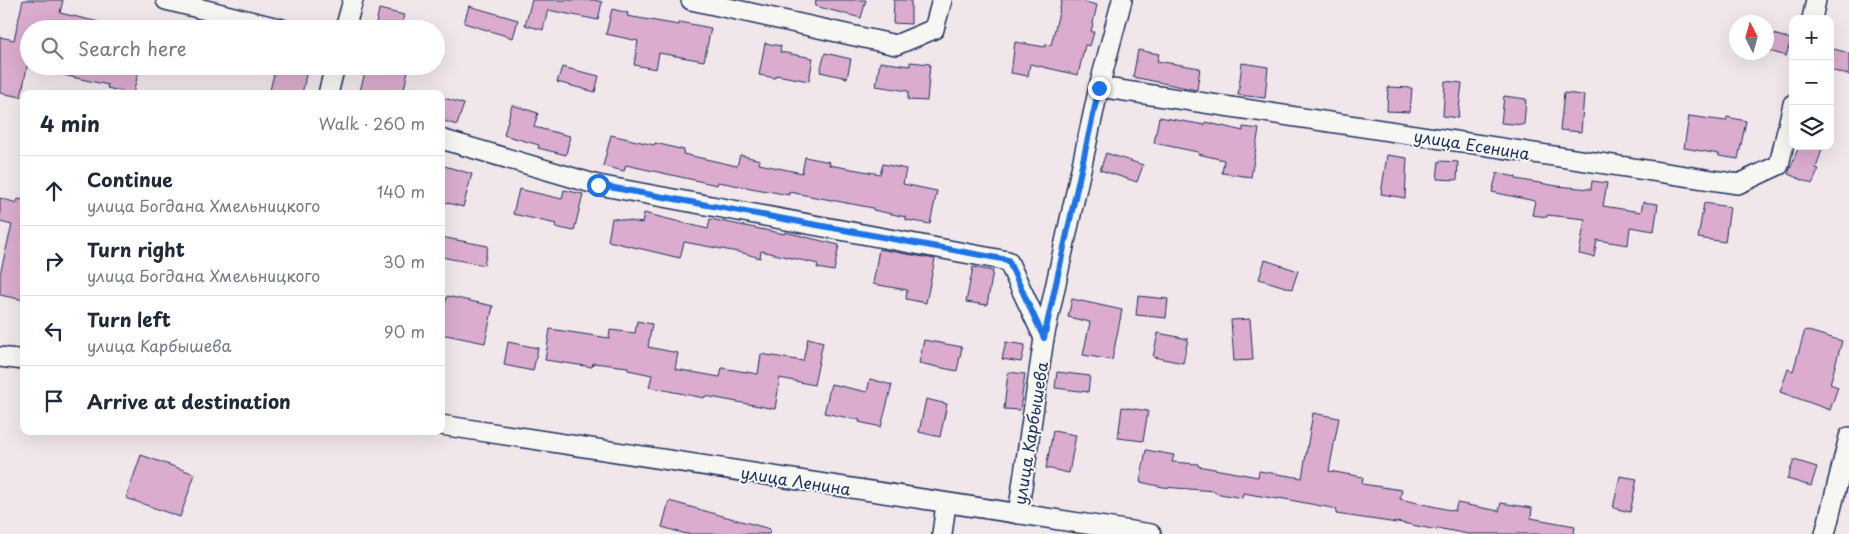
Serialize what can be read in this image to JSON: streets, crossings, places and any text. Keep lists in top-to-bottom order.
{
  "streets": {
    "street": ["улица Есенина", "улица Карбышева", "улица Ленина"]
  },
  "crossings": [
    ["улица Есенина", "улица Карбышева"],
    ["улица Карбышева", "улица Ленина"]
  ],
  "north": "top",
  "page": {
    "map_buttons": ["+", "−"],
    "search": "Search here",
    "heading": ["4 min", "Walk · 260 m"],
    "list": [
      ["Continue", "улица Богдана Хмельницкого", "140 m"],
      ["Turn right", "улица Богдана Хмельницкого", "30 m"],
      ["Turn left", "улица Карбышева", "90 m"],
      "Arrive at destination"
    ]
  }
}
